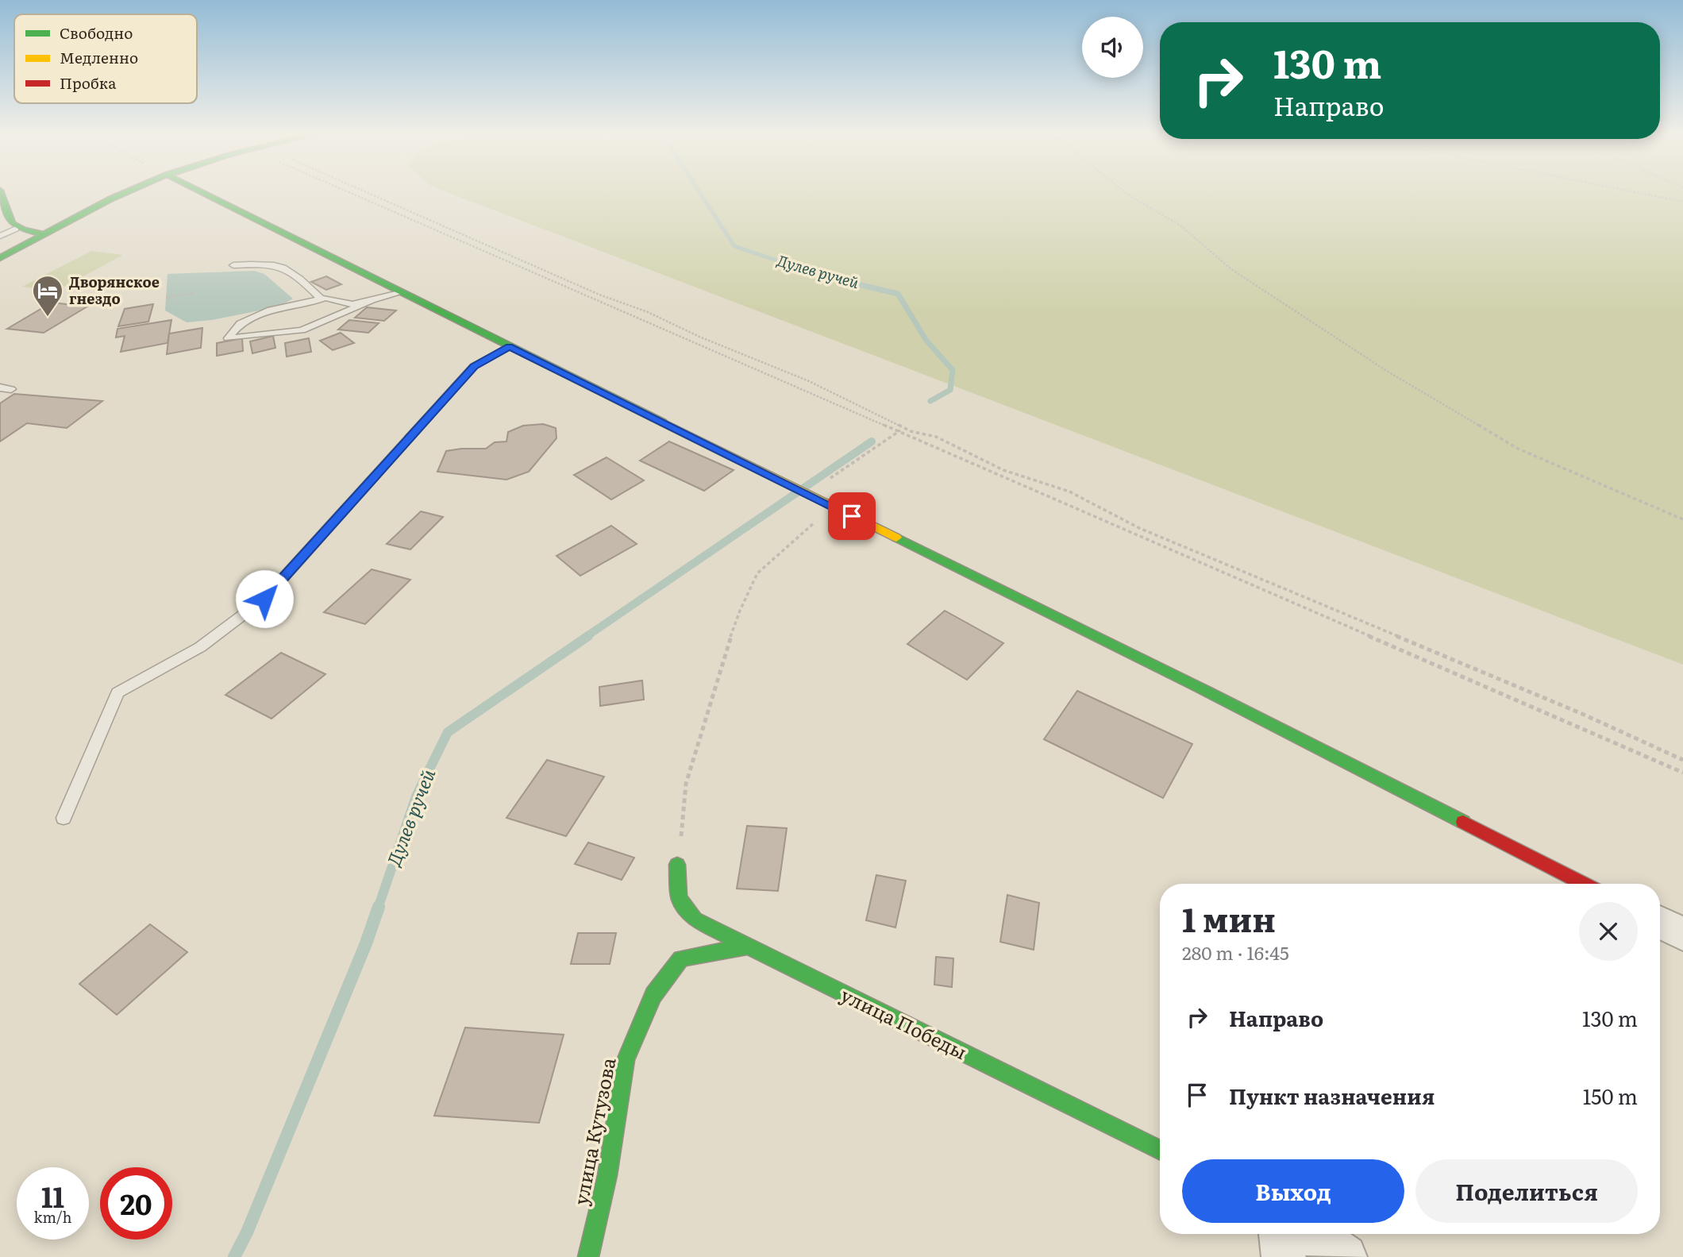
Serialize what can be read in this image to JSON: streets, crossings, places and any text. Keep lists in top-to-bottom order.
{
  "streets": {
    "street": ["улица Победы", "улица Кутузова"]
  },
  "crossings": [
    ["улица Победы", "улица Кутузова"]
  ],
  "water": ["Дулев ручей"],
  "places": {
    "hotel": ["Дворянское гнездо"]
  },
  "legend": ["Свободно", "Медленно", "Пробка"],
  "page": {
    "turn": ["130 m", "Направо"],
    "heading": ["1 мин", "280 m · 16:45"],
    "list": [
      {
        "name": "Направо",
        "value": "130 m"
      },
      {
        "name": "Пункт назначения",
        "value": "150 m"
      }
    ],
    "buttons": ["Выход", "Поделиться"],
    "speed": "11 km/h",
    "limit": "20"
  }
}
